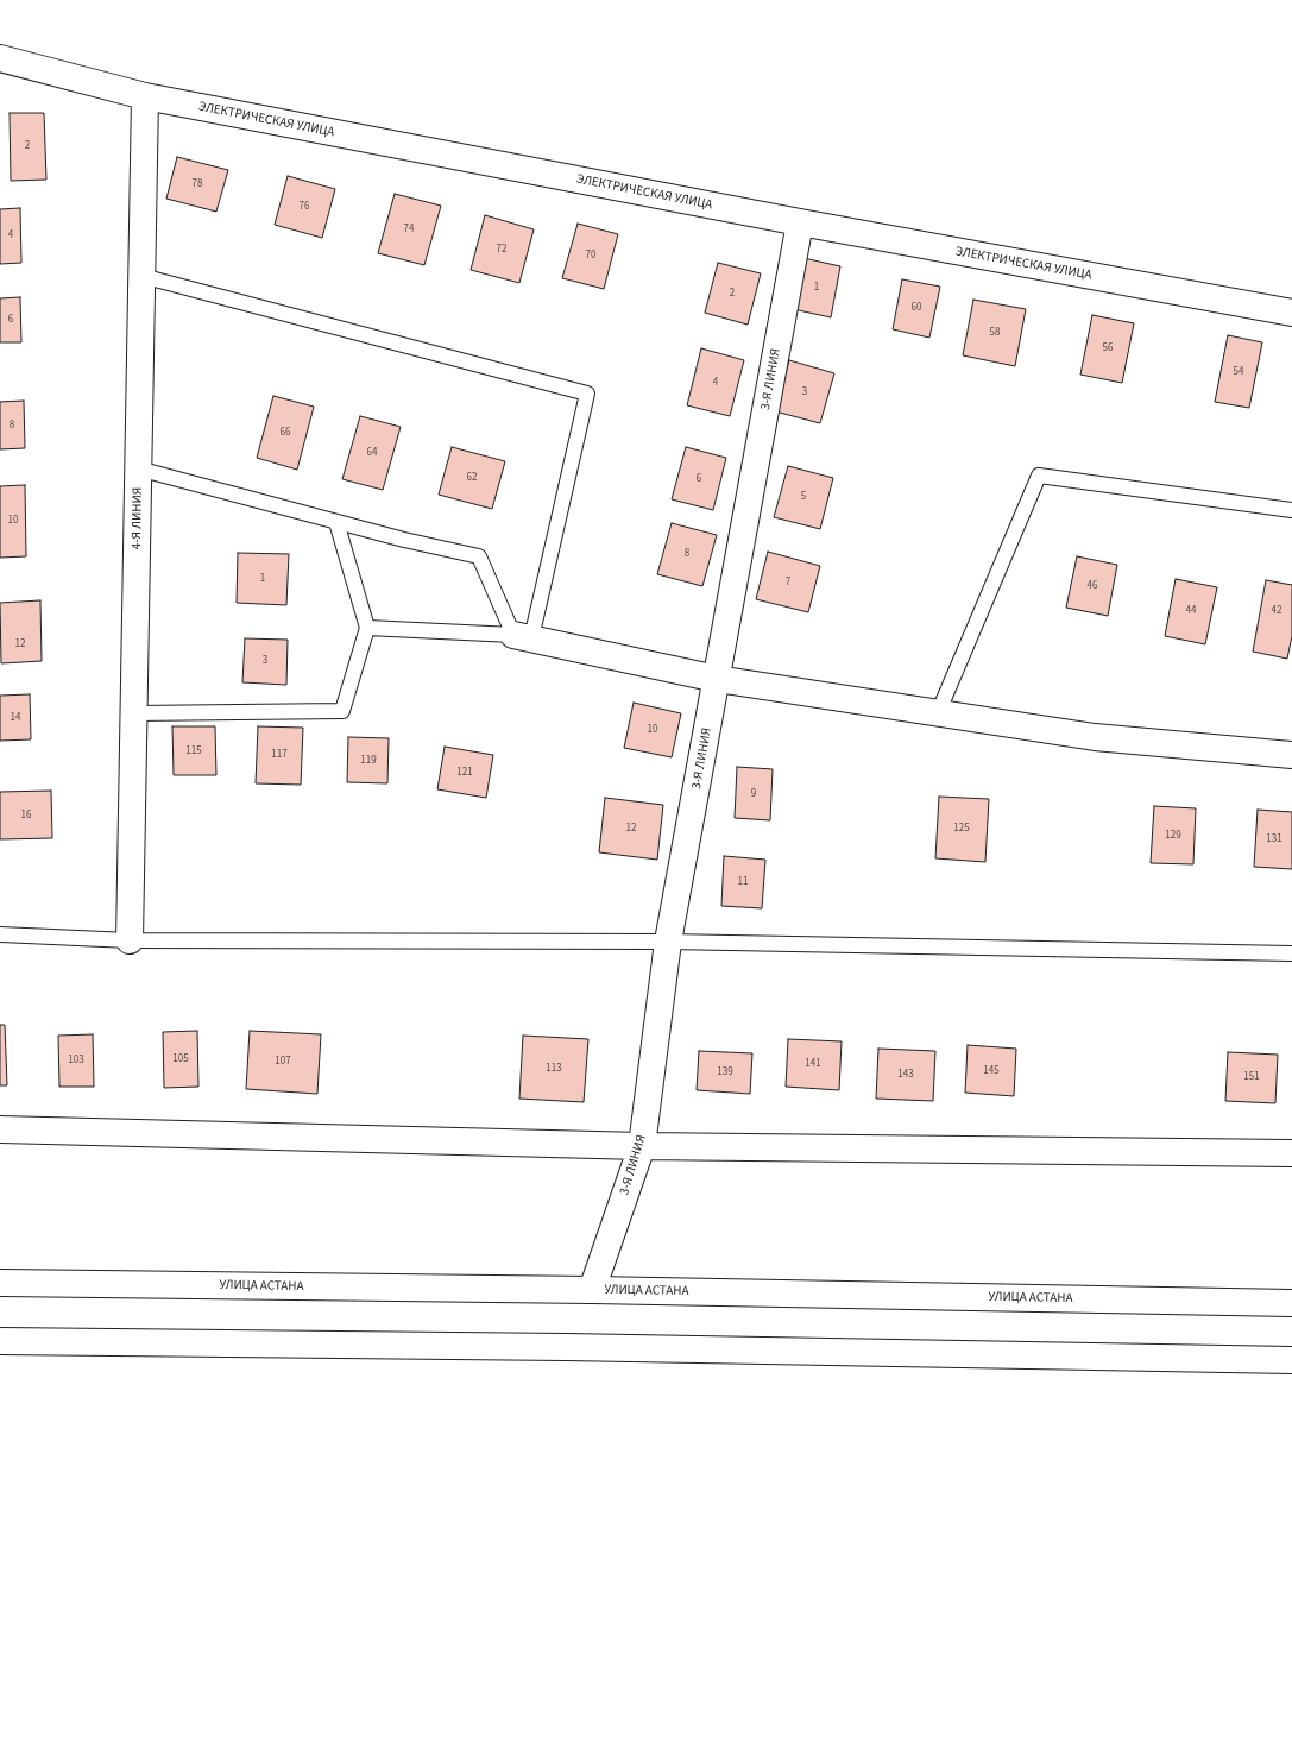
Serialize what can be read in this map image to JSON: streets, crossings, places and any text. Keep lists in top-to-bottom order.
{
  "streets": {
    "street": [
      "ЭЛЕКТРИЧЕСКАЯ УЛИЦА",
      "3-Я ЛИНИЯ",
      "4-Я ЛИНИЯ",
      "УЛИЦА АСТАНА"
    ]
  },
  "crossings": [
    ["ЭЛЕКТРИЧЕСКАЯ УЛИЦА", "3-Я ЛИНИЯ"],
    ["ЭЛЕКТРИЧЕСКАЯ УЛИЦА", "4-Я ЛИНИЯ"],
    ["3-Я ЛИНИЯ", "УЛИЦА АСТАНА"]
  ],
  "house_numbers": [
    "2",
    "78",
    "76",
    "74",
    "4",
    "72",
    "70",
    "1",
    "2",
    "60",
    "6",
    "58",
    "56",
    "54",
    "4",
    "3",
    "8",
    "66",
    "64",
    "62",
    "6",
    "5",
    "10",
    "8",
    "1",
    "7",
    "46",
    "44",
    "42",
    "12",
    "3",
    "14",
    "10",
    "115",
    "117",
    "119",
    "121",
    "9",
    "16",
    "12",
    "125",
    "129",
    "131",
    "11",
    "105",
    "103",
    "107",
    "141",
    "113",
    "145",
    "139",
    "143",
    "151"
  ]
}
